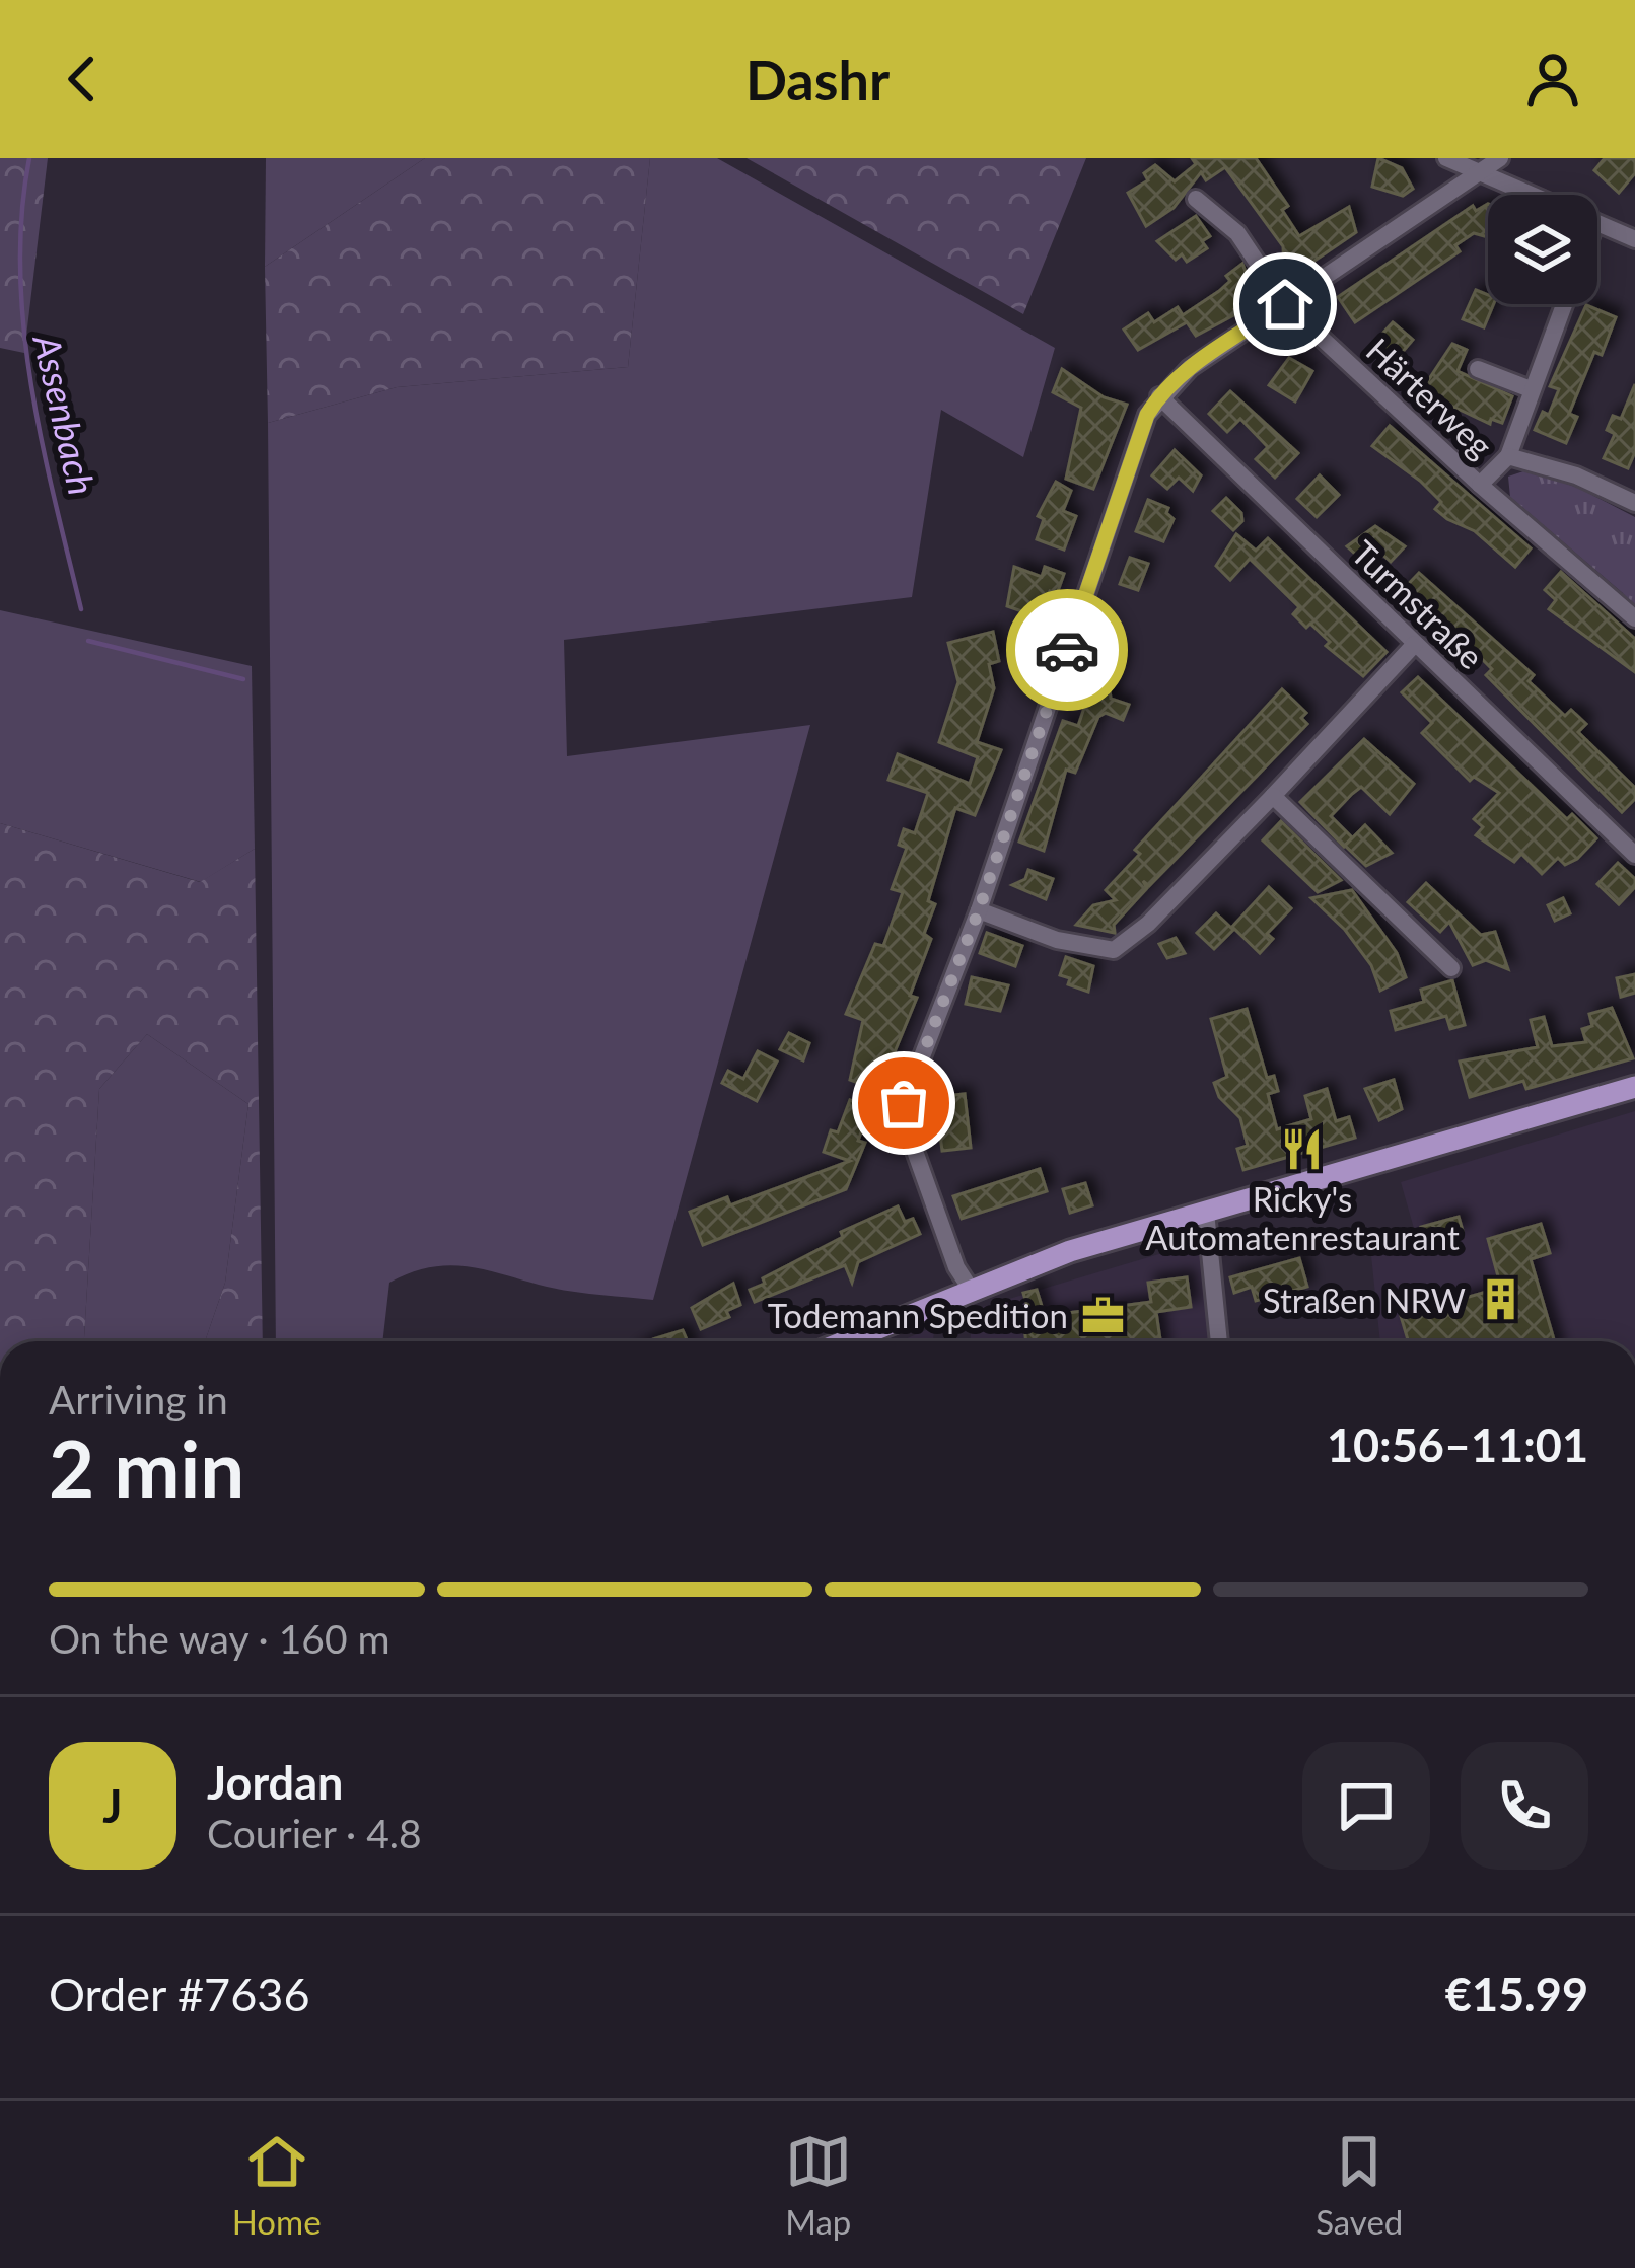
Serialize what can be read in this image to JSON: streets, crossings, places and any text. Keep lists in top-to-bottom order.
{
  "streets": {
    "street": ["Härterweg", "Turmstraße"]
  },
  "water": ["Assenbach"],
  "places": {
    "restaurant": ["Ricky's Automatenrestaurant"],
    "building": ["Straßen NRW"],
    "office": ["Todemann Spedition"]
  },
  "page": {
    "header": "Dashr",
    "heading": ["2 min", "Arriving in", "10:56–11:01"],
    "panel": [
      "Jordan",
      "Courier · 4.8",
      "Order #7636",
      "€15.99"
    ],
    "bar": "On the way · 160 m",
    "round": "J",
    "tabs": ["Home", "Map", "Saved"]
  }
}
